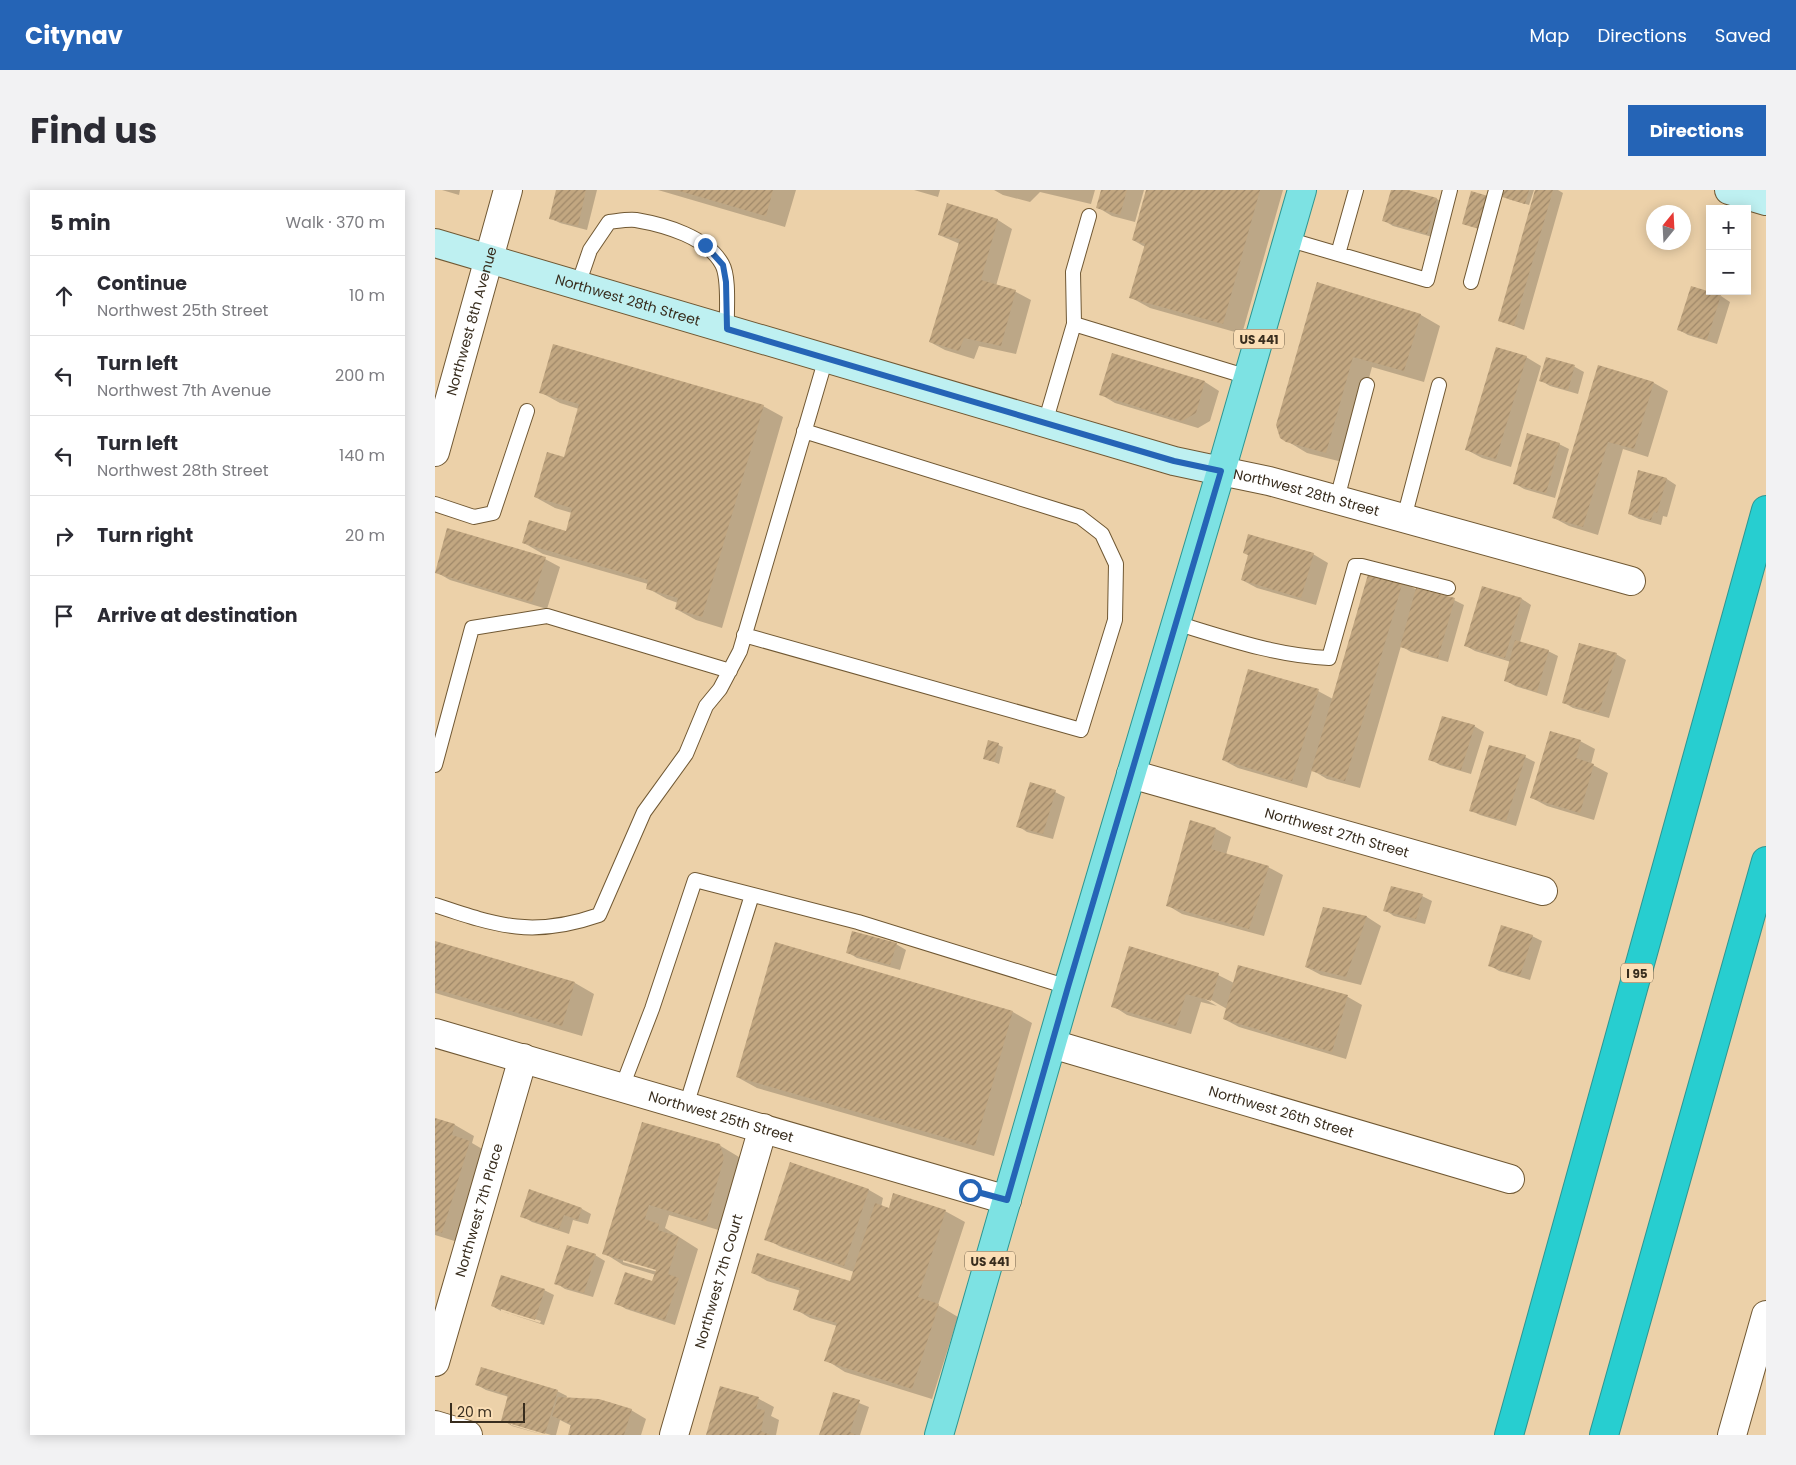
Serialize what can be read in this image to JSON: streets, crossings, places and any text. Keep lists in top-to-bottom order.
{
  "streets": {
    "highway": ["I 95"],
    "main road": ["US 441"],
    "street": [
      "Northwest 28th Street",
      "Northwest 8th Avenue",
      "Northwest 27th Street",
      "Northwest 26th Street",
      "Northwest 25th Street",
      "Northwest 7th Place",
      "Northwest 7th Court"
    ]
  },
  "crossings": [
    ["Northwest 28th Street", "Northwest 8th Avenue"],
    ["Northwest 28th Street", "US 441"],
    ["US 441", "Northwest 27th Street"],
    ["US 441", "Northwest 26th Street"],
    ["US 441", "Northwest 25th Street"],
    ["Northwest 25th Street", "Northwest 7th Place"],
    ["Northwest 25th Street", "Northwest 7th Court"]
  ],
  "scale_bar": "20 m",
  "north": "top",
  "page": {
    "header": "Citynav",
    "nav": ["Map", "Directions", "Saved"],
    "title": "Find us",
    "buttons": "Directions",
    "heading": ["5 min", "Walk · 370 m"],
    "map_buttons": ["+", "−"],
    "list": [
      ["Continue", "Northwest 25th Street", "10 m"],
      ["Turn left", "Northwest 7th Avenue", "200 m"],
      ["Turn left", "Northwest 28th Street", "140 m"],
      ["Turn right", "20 m"],
      "Arrive at destination"
    ],
    "scale": "20 m"
  }
}
